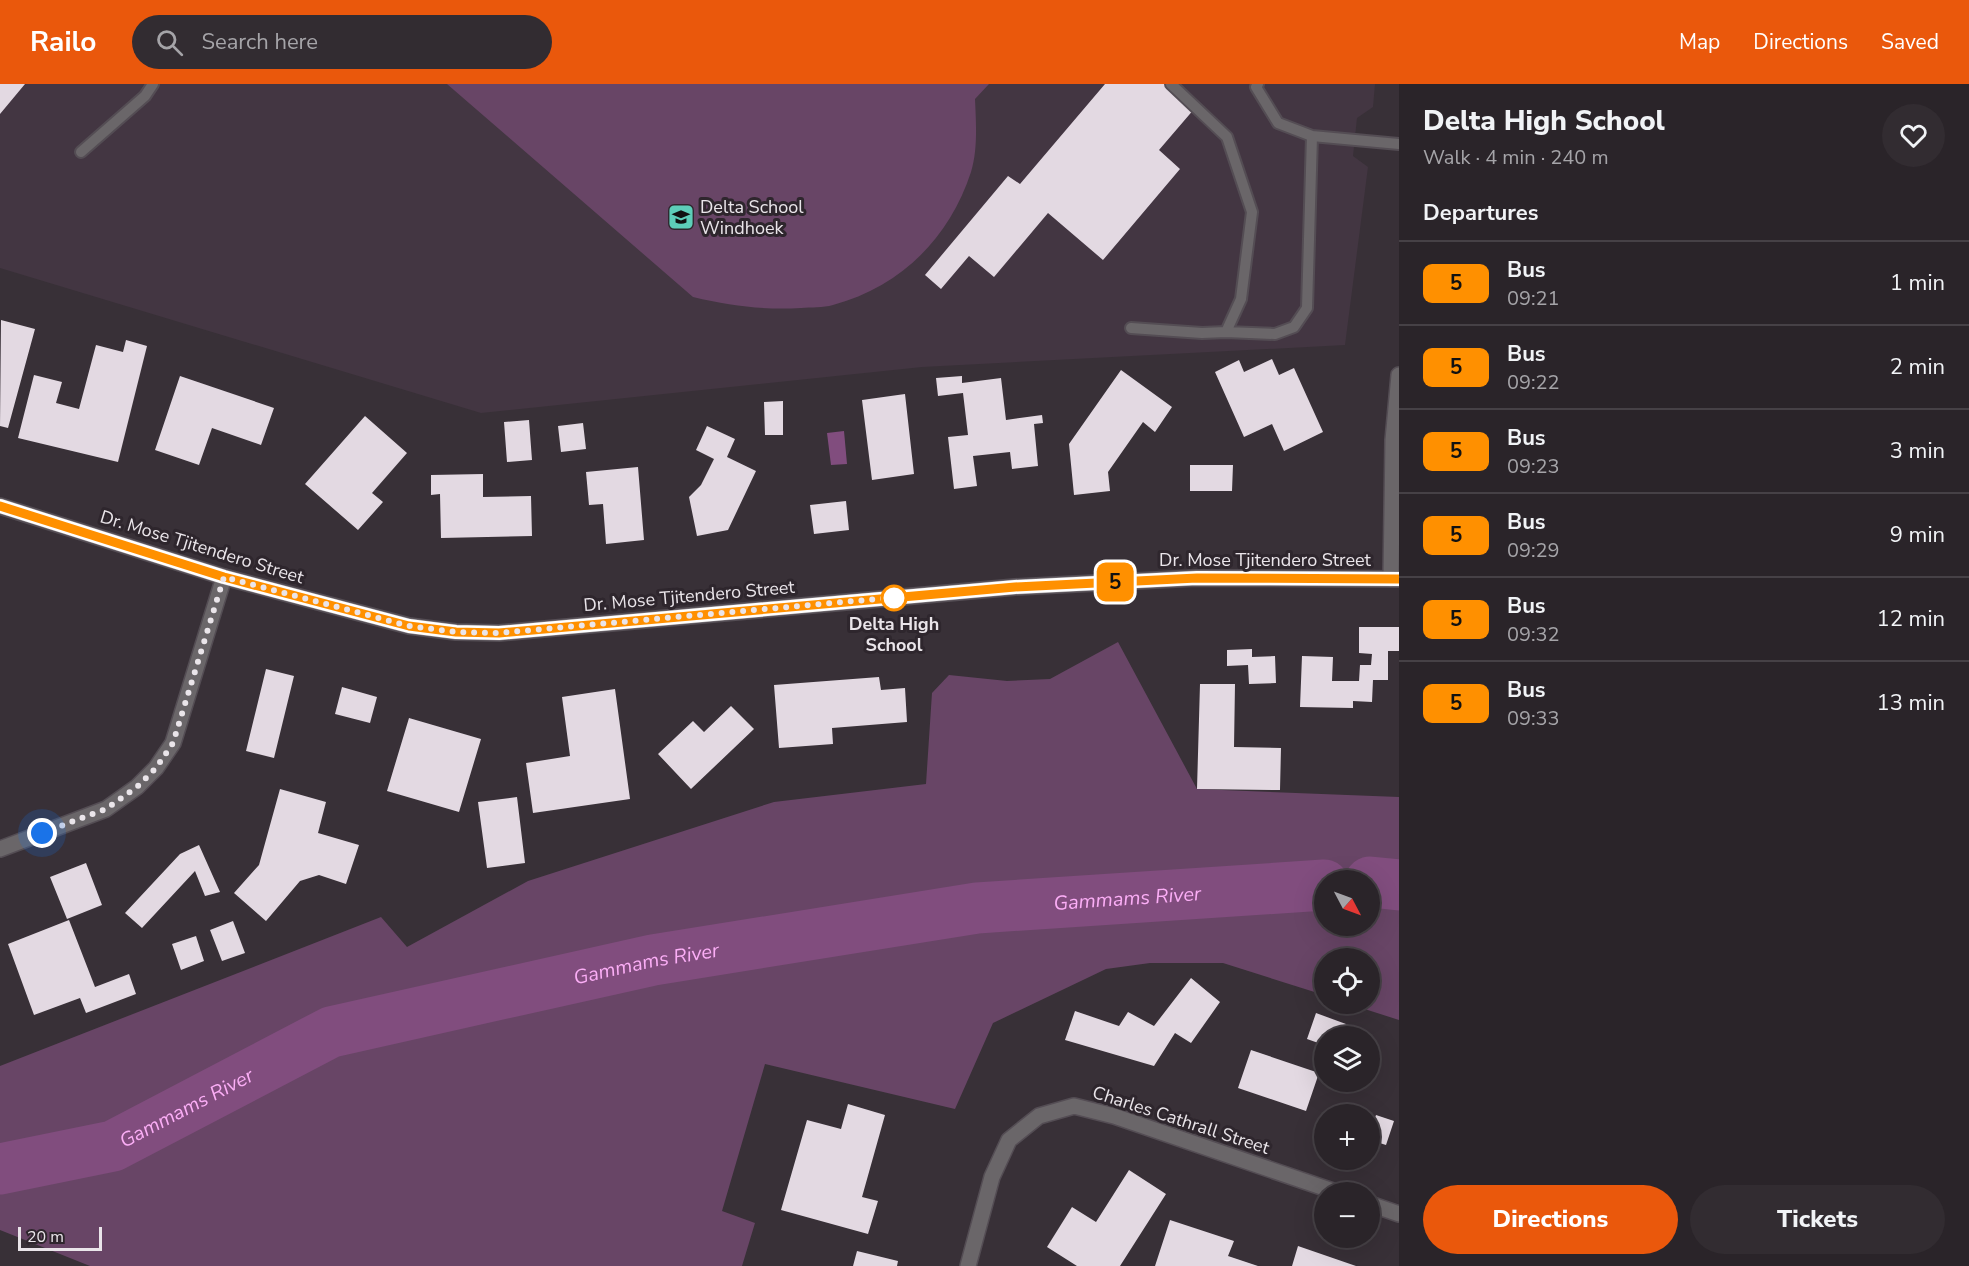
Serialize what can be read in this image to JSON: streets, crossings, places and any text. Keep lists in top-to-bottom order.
{
  "streets": {
    "street": ["Dr. Mose Tjitendero Street", "Charles Cathrall Street"]
  },
  "water": ["Gammams River"],
  "places": {
    "school or university": ["Delta School Windhoek"],
    "other": ["Delta High School"]
  },
  "lines": ["bus line 5"],
  "scale_bar": "20 m",
  "north": "bottom right",
  "page": {
    "header": "Railo",
    "search": "Search here",
    "nav": ["Map", "Directions", "Saved"],
    "on_map": "5",
    "heading": [
      ["Delta High School", "Walk · 4 min · 240 m"],
      "Departures"
    ],
    "list": [
      {
        "mark": "5",
        "name": "Bus",
        "note": "09:21",
        "value": "1 min"
      },
      {
        "mark": "5",
        "name": "Bus",
        "note": "09:22",
        "value": "2 min"
      },
      {
        "mark": "5",
        "name": "Bus",
        "note": "09:23",
        "value": "3 min"
      },
      {
        "mark": "5",
        "name": "Bus",
        "note": "09:29",
        "value": "9 min"
      },
      {
        "mark": "5",
        "name": "Bus",
        "note": "09:32",
        "value": "12 min"
      },
      {
        "mark": "5",
        "name": "Bus",
        "note": "09:33",
        "value": "13 min"
      }
    ],
    "map_buttons": ["+", "−"],
    "buttons": ["Directions", "Tickets"],
    "scale": "20 m"
  }
}
